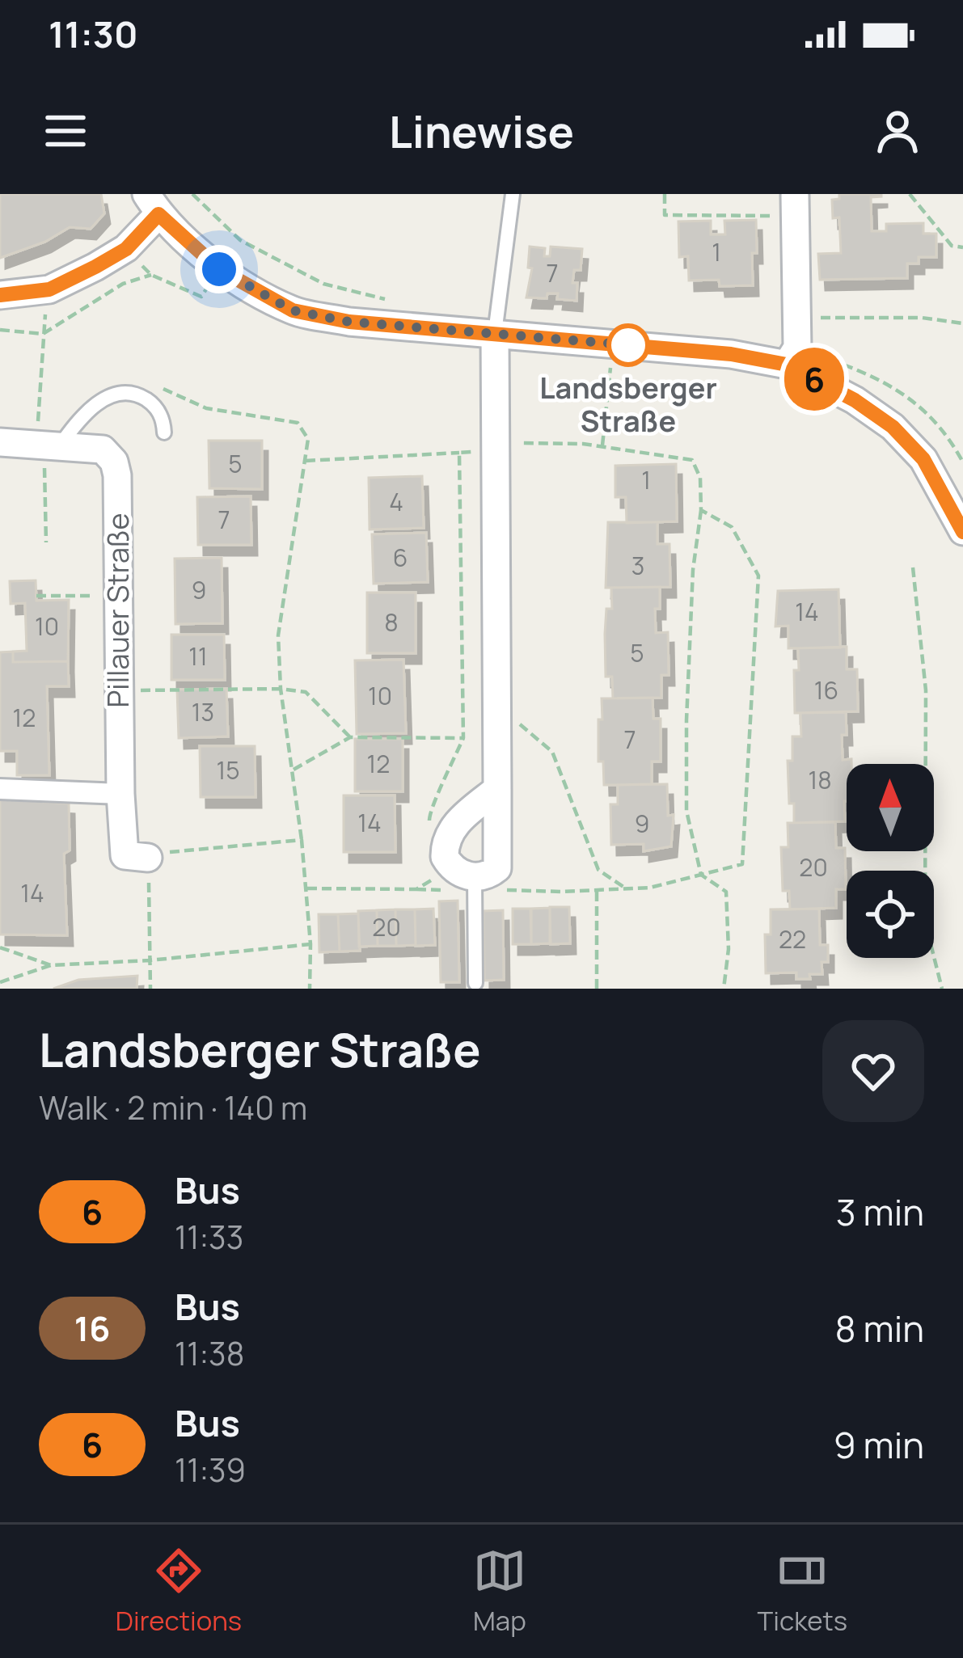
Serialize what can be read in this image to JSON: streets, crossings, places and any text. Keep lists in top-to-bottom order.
{
  "streets": {
    "street": ["Pillauer Straße"]
  },
  "places": ["Landsberger Straße"],
  "lines": ["bus line 6"],
  "house_numbers": [
    "1",
    "7",
    "5",
    "1",
    "4",
    "7",
    "6",
    "3",
    "9",
    "14",
    "8",
    "10",
    "5",
    "11",
    "16",
    "10",
    "13",
    "12",
    "7",
    "12",
    "15",
    "18",
    "14",
    "9",
    "20",
    "14",
    "20",
    "22"
  ],
  "north": "top",
  "page": {
    "status": "11:30",
    "header": "Linewise",
    "on_map": "6",
    "heading": ["Landsberger Straße", "Walk · 2 min · 140 m"],
    "list": [
      {
        "mark": "6",
        "name": "Bus",
        "note": "11:33",
        "value": "3 min"
      },
      {
        "mark": "16",
        "name": "Bus",
        "note": "11:38",
        "value": "8 min"
      },
      {
        "mark": "6",
        "name": "Bus",
        "note": "11:39",
        "value": "9 min"
      }
    ],
    "tabs": ["Directions", "Map", "Tickets"]
  }
}
